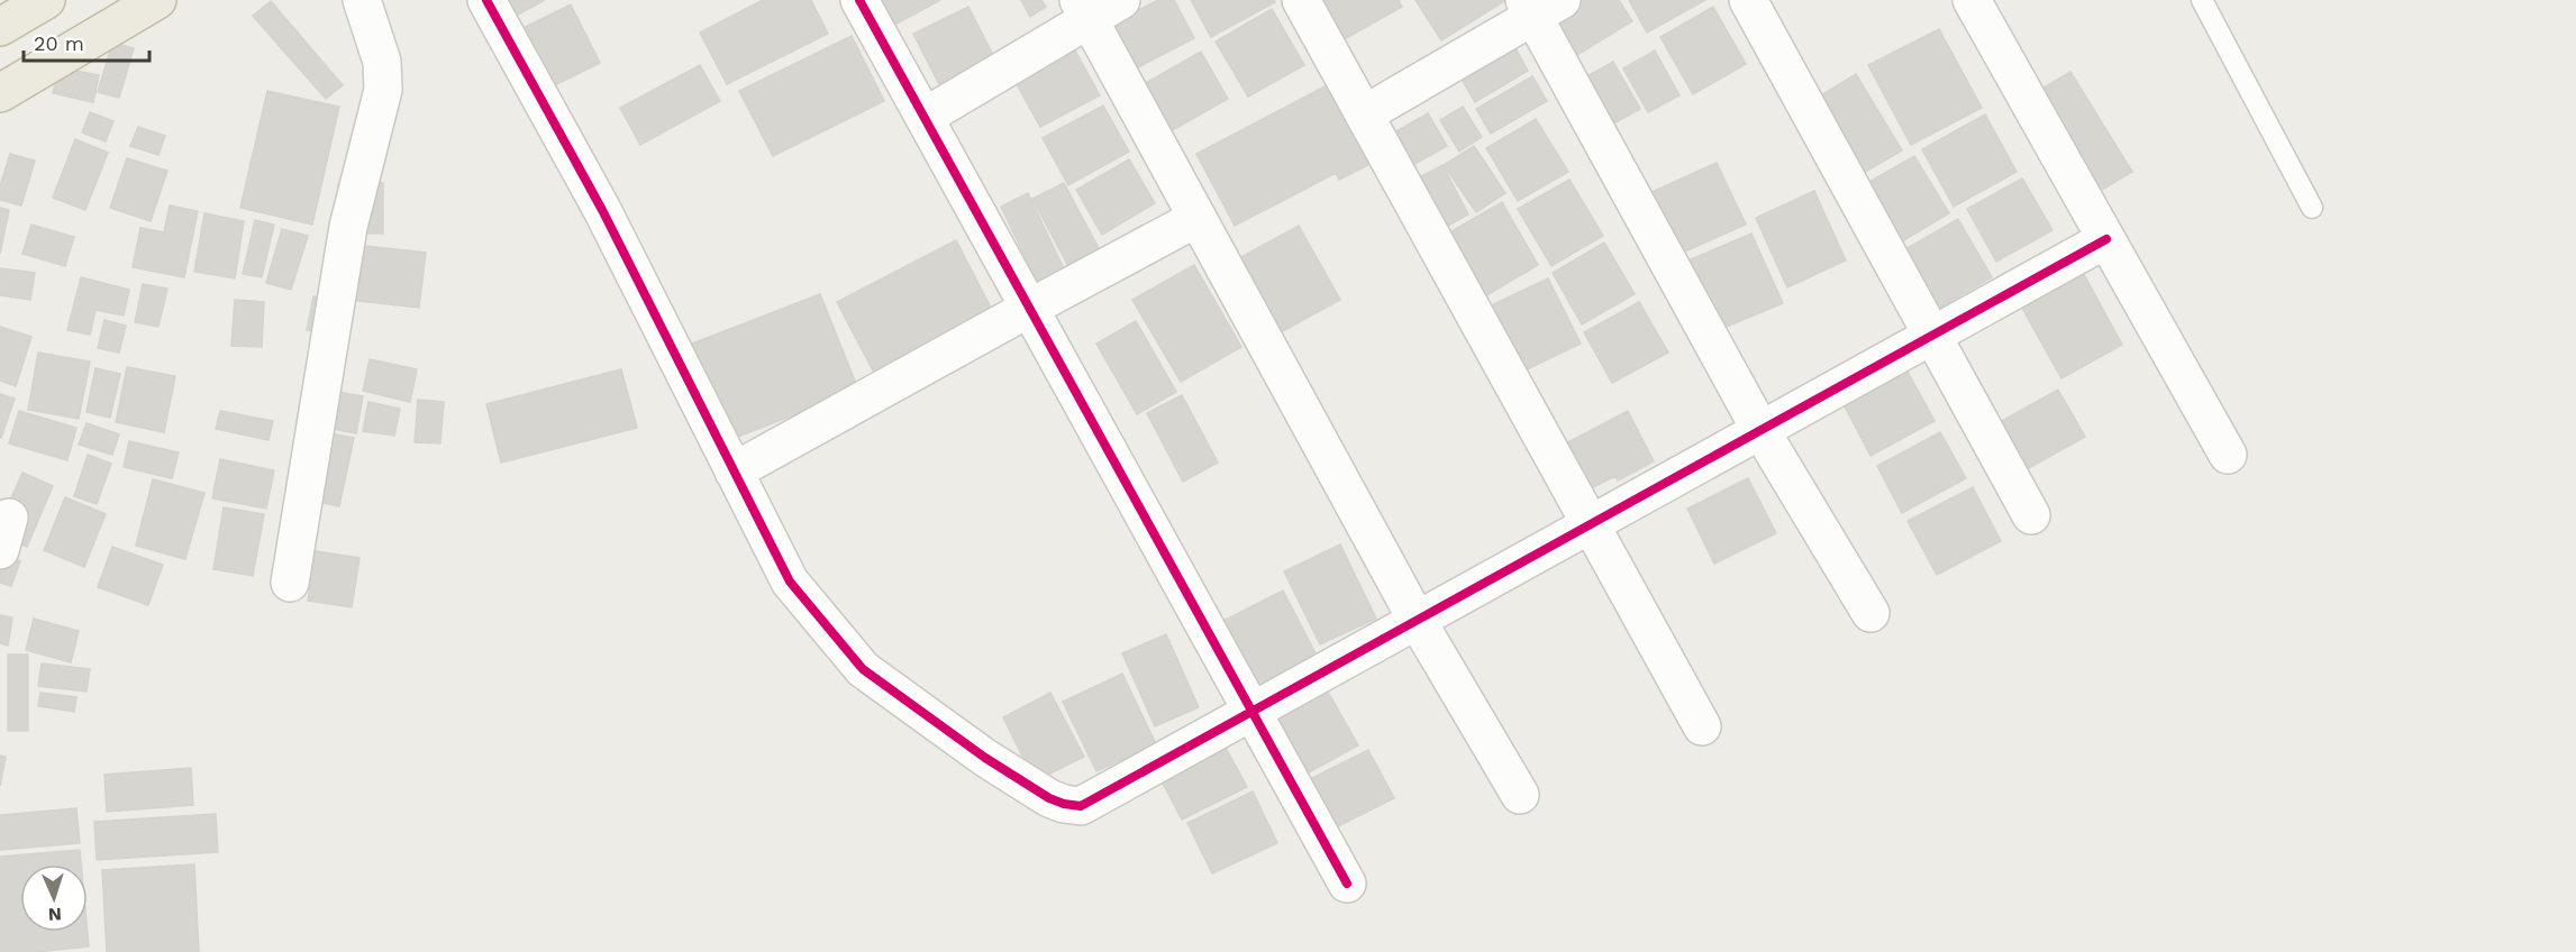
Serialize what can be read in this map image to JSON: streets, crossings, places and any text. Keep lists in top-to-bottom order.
{
  "scale_bar": "20 m",
  "north": "bottom"
}
